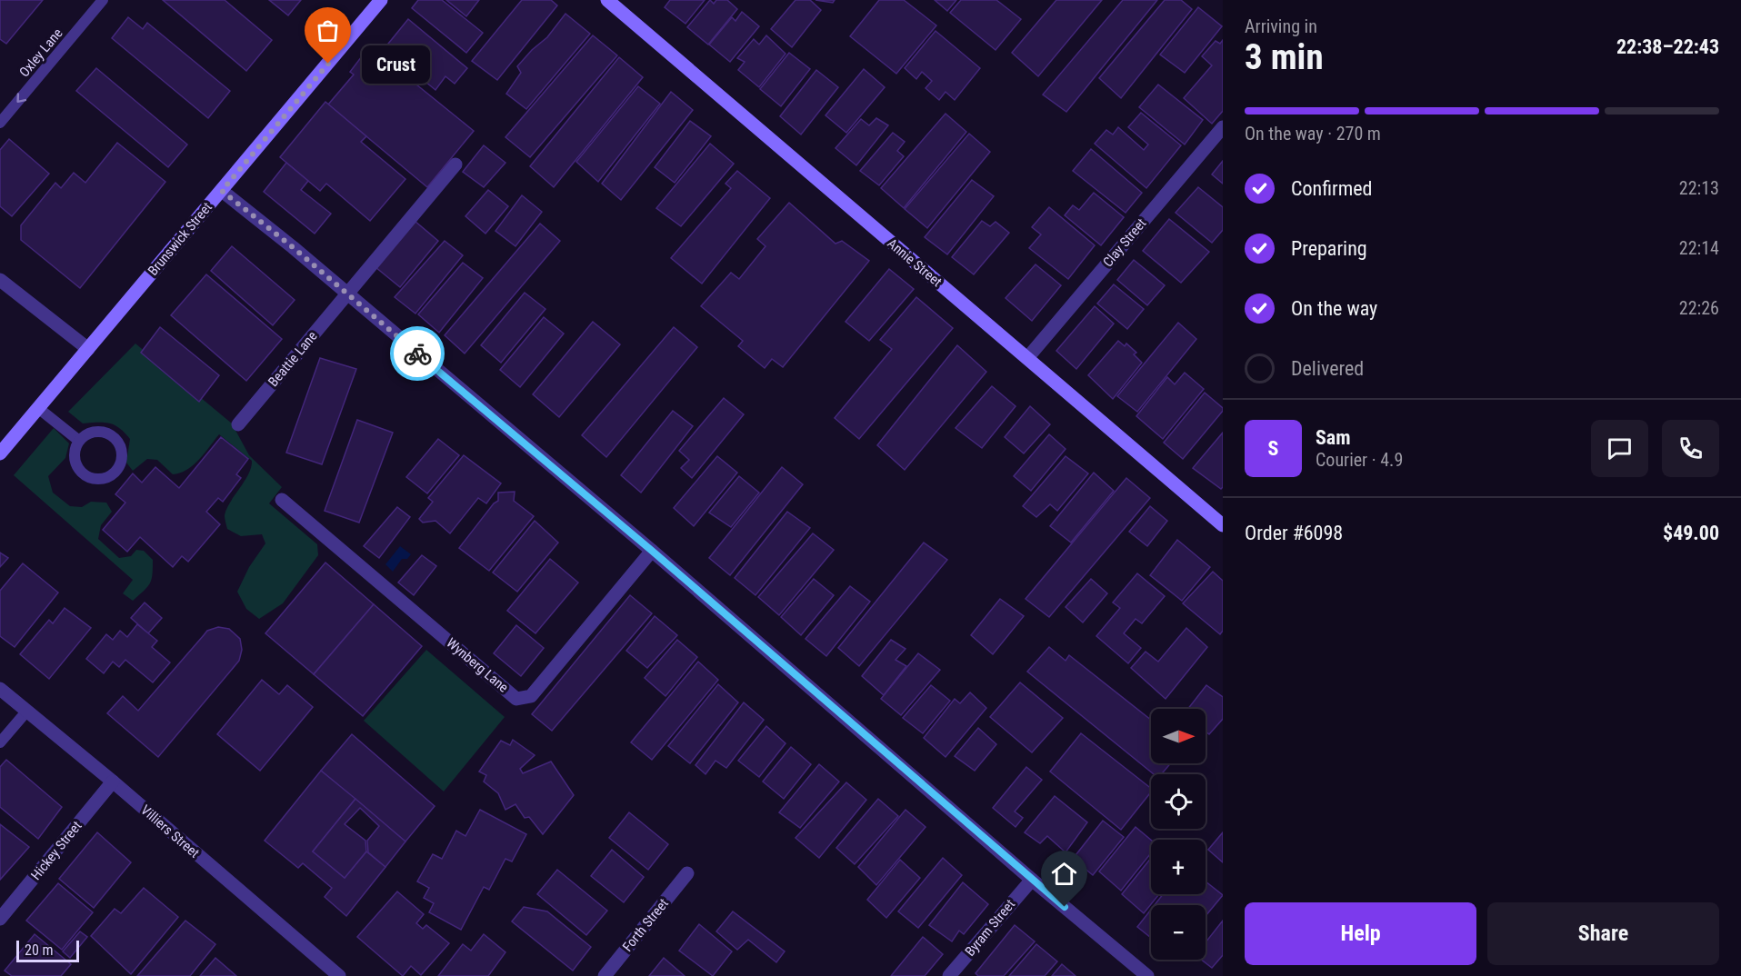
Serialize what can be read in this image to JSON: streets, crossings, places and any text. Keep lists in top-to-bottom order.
{
  "streets": {
    "street": [
      "Brunswick Street",
      "Clay Street",
      "Annie Street",
      "Beattie Lane",
      "Wynberg Lane",
      "Villiers Street",
      "Hickey Street",
      "Forth Street",
      "Byram Street"
    ],
    "lane": ["Oxley Lane"]
  },
  "crossings": [
    ["Clay Street", "Annie Street"],
    ["Villiers Street", "Hickey Street"]
  ],
  "one_way": ["Oxley Lane"],
  "places": ["Crust"],
  "scale_bar": "20 m",
  "north": "right",
  "page": {
    "heading": ["3 min", "Arriving in", "22:38–22:43"],
    "panel": [
      "Sam",
      "Courier · 4.9",
      "Order #6098",
      "$49.00"
    ],
    "bubble": "Crust",
    "bar": "On the way · 270 m",
    "list": [
      ["Confirmed", "22:13"],
      ["Preparing", "22:14"],
      ["On the way", "22:26"],
      "Delivered"
    ],
    "round": "S",
    "map_buttons": ["+", "−"],
    "buttons": ["Help", "Share"],
    "scale": "20 m"
  }
}
